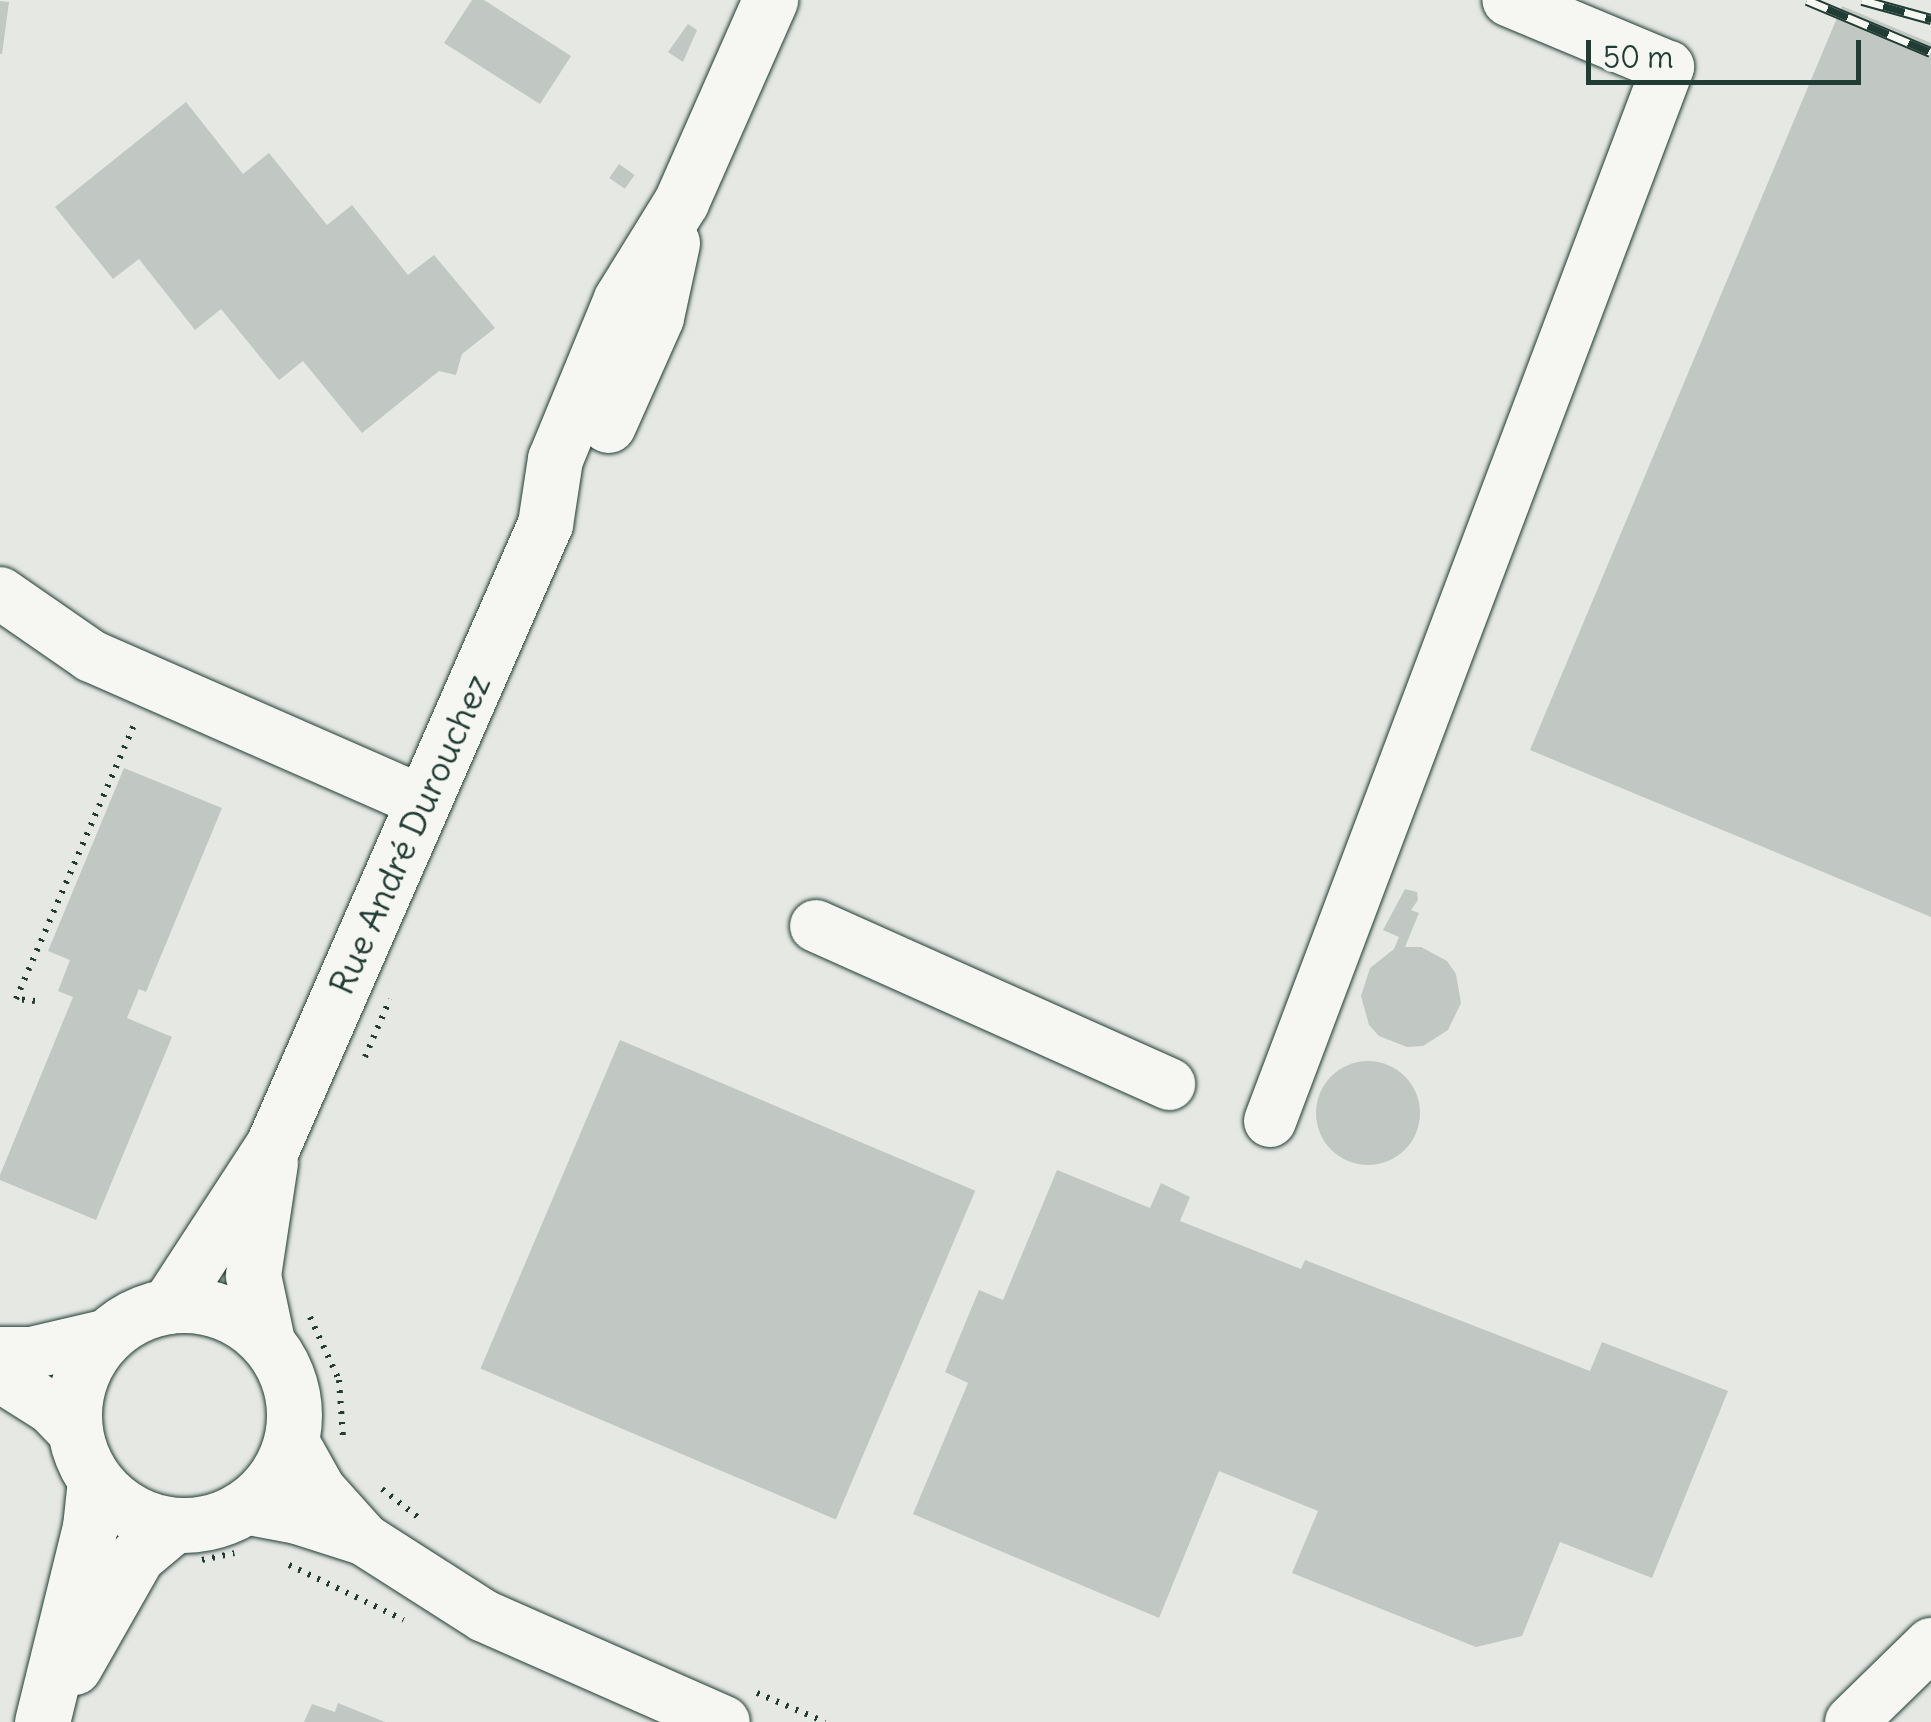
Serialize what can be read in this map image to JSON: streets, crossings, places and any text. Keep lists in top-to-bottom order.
{
  "streets": {
    "main road": ["Rue André Durouchez"]
  },
  "scale_bar": "50 m"
}
